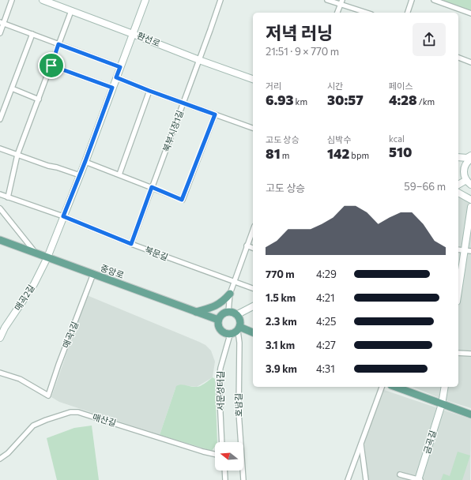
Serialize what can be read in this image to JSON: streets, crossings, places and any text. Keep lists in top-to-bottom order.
{
  "streets": {
    "main road": ["중앙로"],
    "street": [
      "환선로",
      "북부시장1길",
      "북문길",
      "매곡2길",
      "매곡1길",
      "서문성터길",
      "호남길",
      "매산길",
      "금곡길"
    ]
  },
  "crossings": [
    ["환선로", "북부시장1길"],
    ["환선로", "매곡2길"],
    ["북부시장1길", "북문길"],
    ["북문길", "매곡2길"],
    ["중앙로", "매곡2길"],
    ["중앙로", "매곡1길"],
    ["중앙로", "서문성터길"],
    ["중앙로", "호남길"],
    ["서문성터길", "호남길"]
  ],
  "north": "left",
  "page": {
    "heading": ["저녁 러닝", "21:51 · 9 × 770 m"],
    "stats": [
      ["거리", "6.93 km"],
      ["시간", "30:57"],
      ["페이스", "4:28 /km"],
      ["고도 상승", "81 m"],
      ["심박수", "142 bpm"],
      ["kcal", "510"]
    ],
    "chart": ["고도 상승", "59–66 m"],
    "list": [
      {
        "name": "770 m",
        "note": "4:29"
      },
      {
        "name": "1.5 km",
        "note": "4:21"
      },
      {
        "name": "2.3 km",
        "note": "4:25"
      },
      {
        "name": "3.1 km",
        "note": "4:27"
      },
      {
        "name": "3.9 km",
        "note": "4:31"
      }
    ]
  }
}
